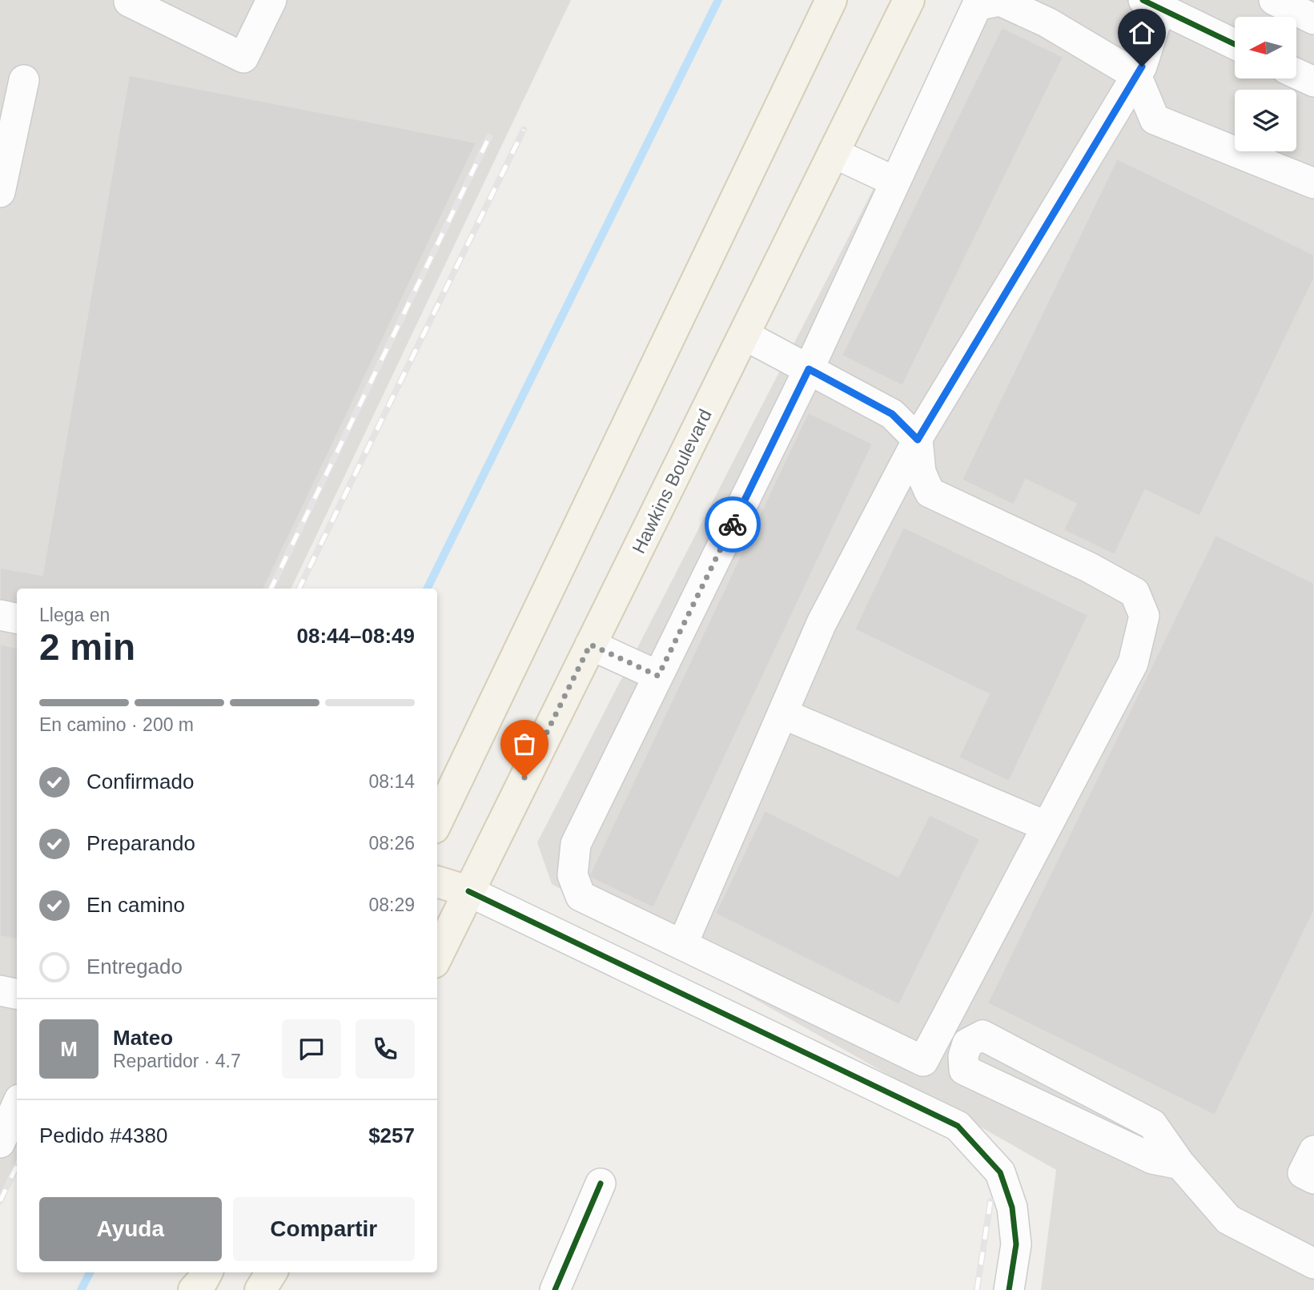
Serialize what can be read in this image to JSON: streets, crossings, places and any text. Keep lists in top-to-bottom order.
{
  "streets": {
    "main road": ["Hawkins Boulevard"]
  },
  "north": "left",
  "page": {
    "heading": ["2 min", "Llega en", "08:44–08:49"],
    "panel": [
      "Mateo",
      "Repartidor · 4.7",
      "Pedido #4380",
      "$257"
    ],
    "bar": "En camino · 200 m",
    "list": [
      ["Confirmado", "08:14"],
      ["Preparando", "08:26"],
      ["En camino", "08:29"],
      "Entregado"
    ],
    "round": "M",
    "buttons": ["Ayuda", "Compartir"]
  }
}
